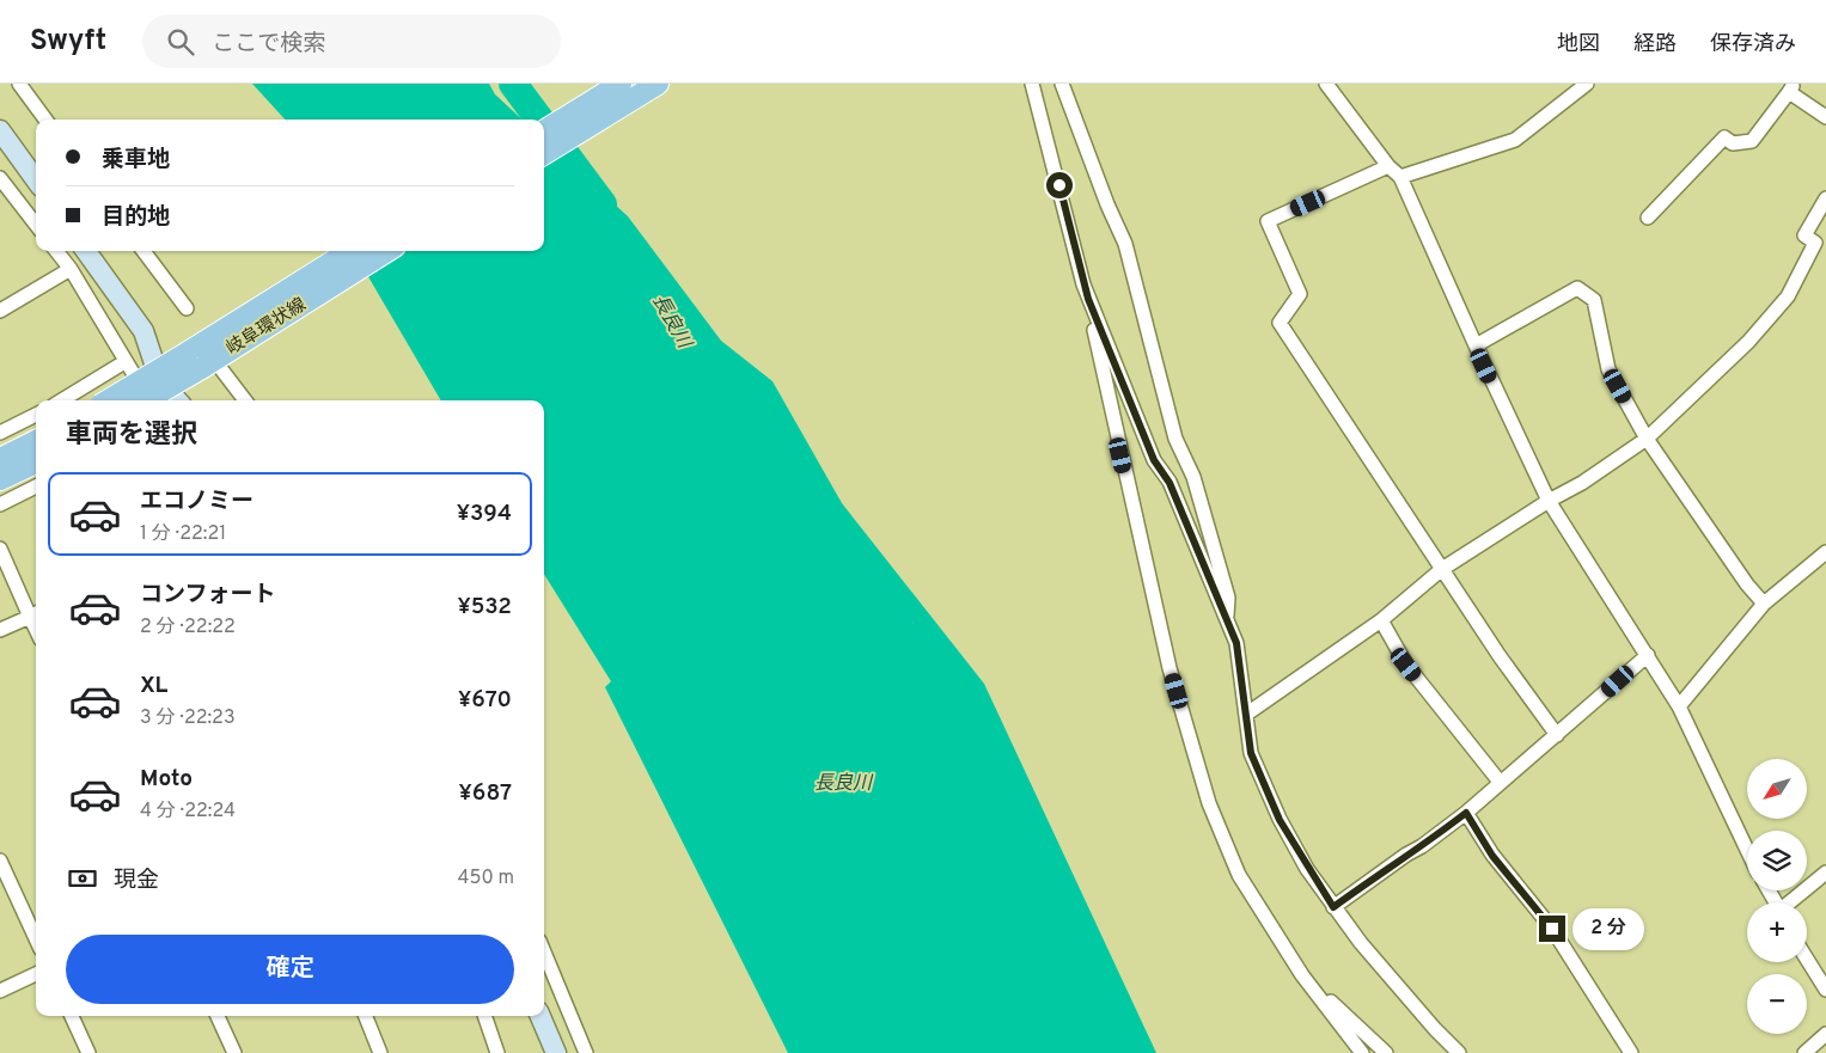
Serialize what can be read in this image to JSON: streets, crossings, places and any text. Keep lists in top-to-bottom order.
{
  "streets": {
    "main road": ["岐阜環状線"]
  },
  "water": ["長良川"],
  "north": "bottom left",
  "page": {
    "header": "Swyft",
    "search": "ここで検索",
    "nav": ["地図", "経路", "保存済み"],
    "banner": ["乗車地", "目的地"],
    "heading": "車両を選択",
    "list": [
      {
        "name": "エコノミー",
        "note": "1 分 · 22:21",
        "value": "¥394"
      },
      {
        "name": "コンフォート",
        "note": "2 分 · 22:22",
        "value": "¥532"
      },
      {
        "name": "XL",
        "note": "3 分 · 22:23",
        "value": "¥670"
      },
      {
        "name": "Moto",
        "note": "4 分 · 22:24",
        "value": "¥687"
      }
    ],
    "map_buttons": ["+", "−"],
    "pay": ["現金", "450 m"],
    "bubble": "2 分",
    "buttons": "確定"
  }
}
